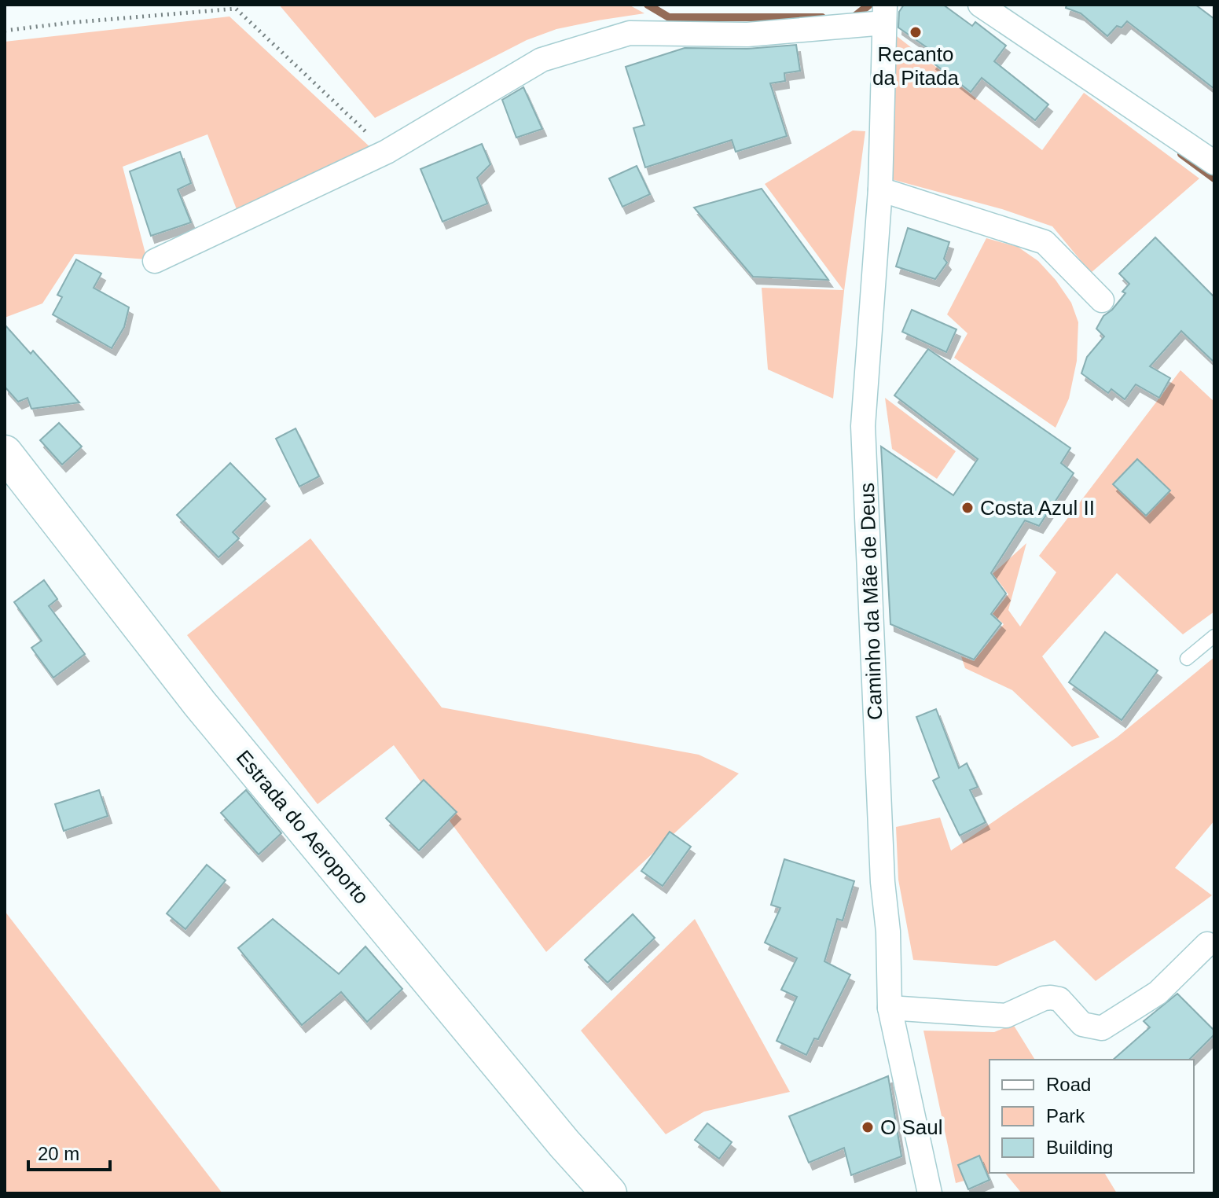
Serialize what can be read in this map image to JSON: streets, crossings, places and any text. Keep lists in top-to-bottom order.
{
  "streets": {
    "main road": ["Estrada do Aeroporto"],
    "street": ["Caminho da Mãe de Deus"]
  },
  "places": ["Recanto da Pitada", "Costa Azul II", "O Saul"],
  "legend": ["Road", "Park", "Building"],
  "scale_bar": "20 m"
}
